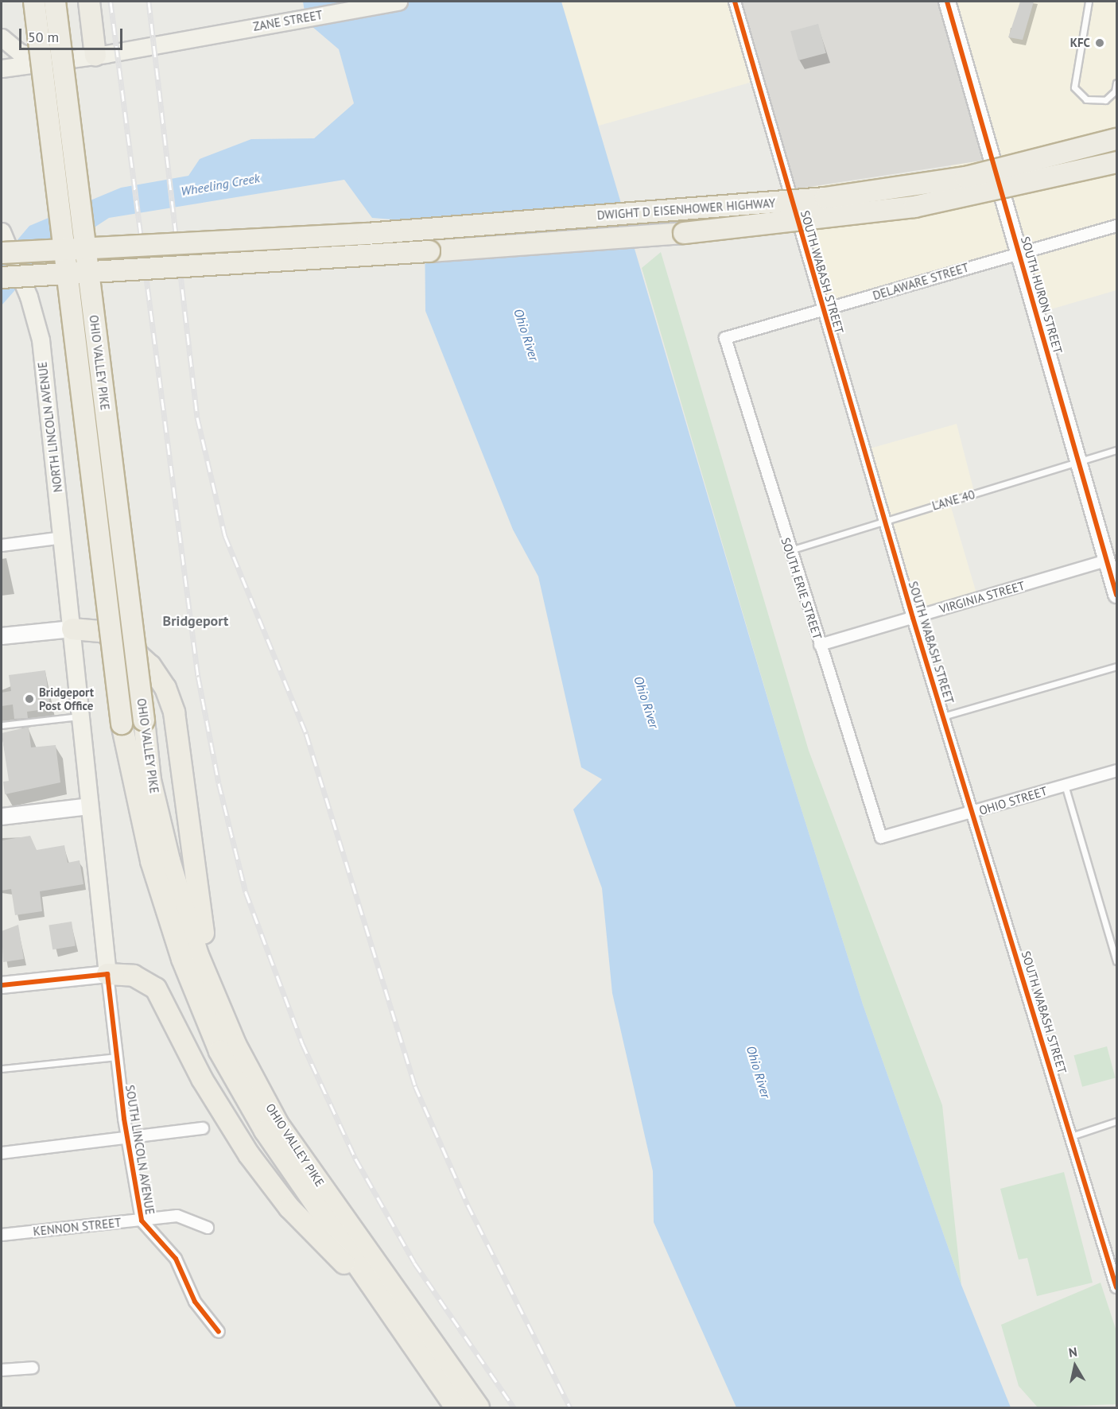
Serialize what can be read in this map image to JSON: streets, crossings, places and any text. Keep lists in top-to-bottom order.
{
  "streets": {
    "highway": ["DWIGHT D EISENHOWER HIGHWAY", "OHIO VALLEY PIKE"],
    "main road": ["ZANE STREET", "NORTH LINCOLN AVENUE", "SOUTH LINCOLN AVENUE"],
    "street": [
      "SOUTH WABASH STREET",
      "DELAWARE STREET",
      "SOUTH HURON STREET",
      "SOUTH ERIE STREET",
      "VIRGINIA STREET",
      "OHIO STREET",
      "KENNON STREET"
    ],
    "lane": ["LANE 40"]
  },
  "crossings": [
    ["SOUTH WABASH STREET", "DELAWARE STREET"],
    ["SOUTH WABASH STREET", "LANE 40"],
    ["SOUTH WABASH STREET", "VIRGINIA STREET"],
    ["SOUTH WABASH STREET", "OHIO STREET"],
    ["DELAWARE STREET", "SOUTH HURON STREET"],
    ["DELAWARE STREET", "SOUTH ERIE STREET"],
    ["SOUTH HURON STREET", "LANE 40"],
    ["SOUTH HURON STREET", "VIRGINIA STREET"],
    ["NORTH LINCOLN AVENUE", "SOUTH LINCOLN AVENUE"],
    ["LANE 40", "SOUTH ERIE STREET"],
    ["SOUTH ERIE STREET", "VIRGINIA STREET"],
    ["SOUTH ERIE STREET", "OHIO STREET"],
    ["SOUTH LINCOLN AVENUE", "KENNON STREET"]
  ],
  "districts": ["Bridgeport"],
  "water": ["Wheeling Creek", "Ohio River"],
  "places": ["KFC", "Bridgeport Post Office"],
  "scale_bar": "50 m",
  "north": "top"
}
